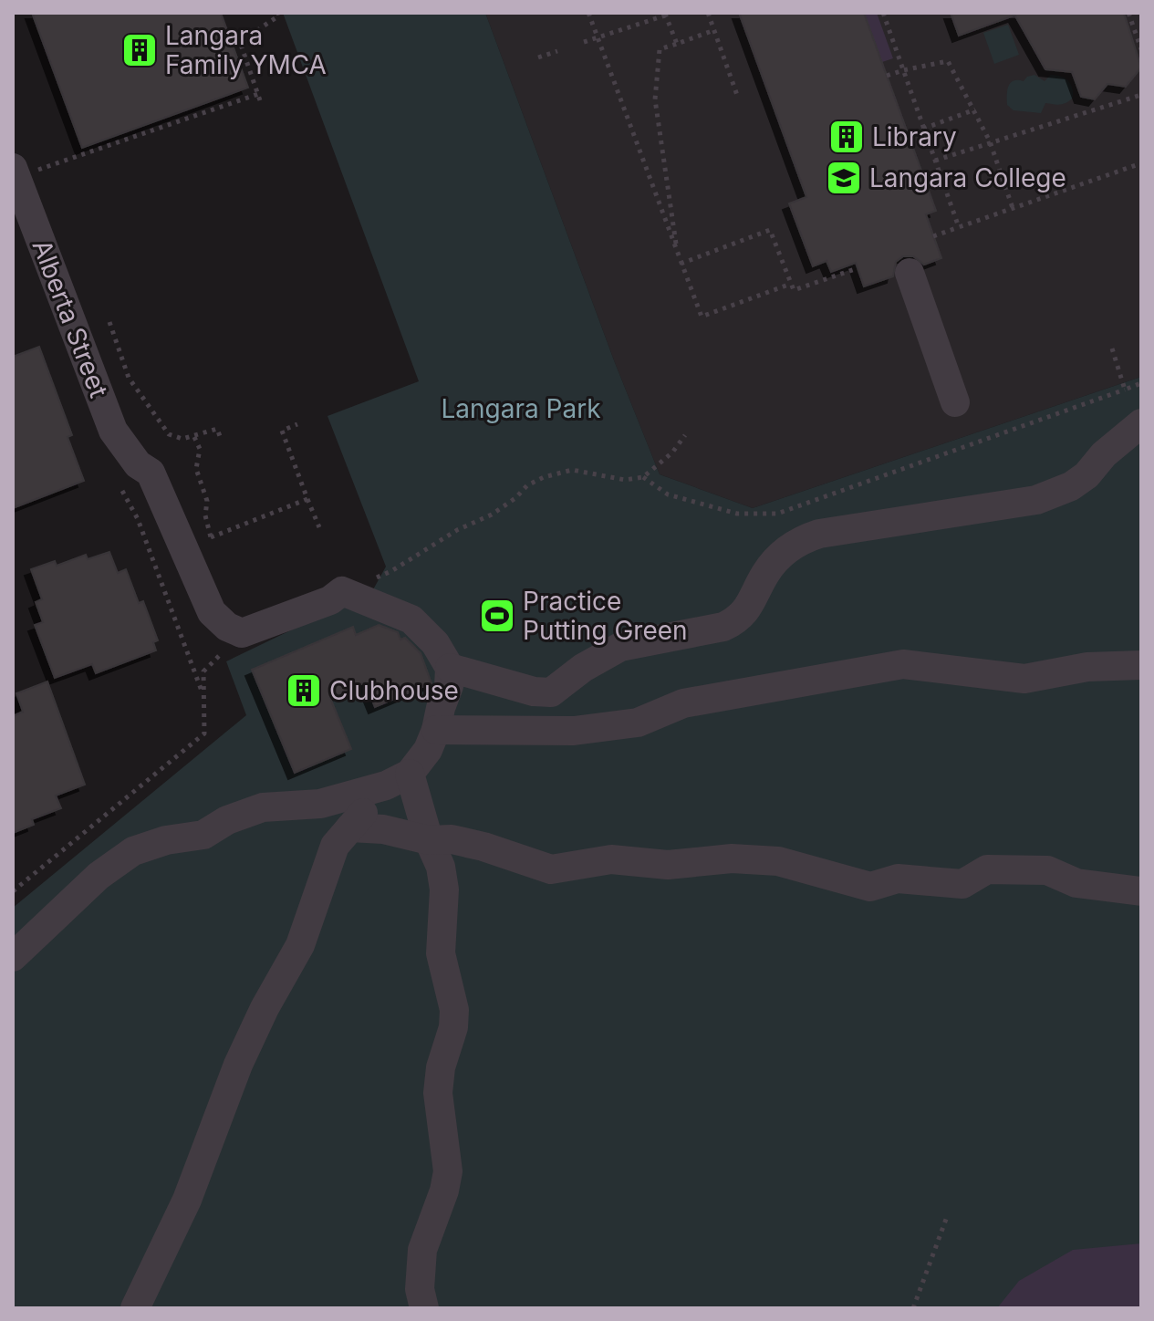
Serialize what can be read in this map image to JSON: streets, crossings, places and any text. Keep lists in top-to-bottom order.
{
  "streets": {
    "street": ["Alberta Street"]
  },
  "parks": ["Langara Park"],
  "places": {
    "building": ["Langara Family YMCA", "Library", "Clubhouse"],
    "school or university": ["Langara College"],
    "sports": ["Practice Putting Green"]
  }
}
